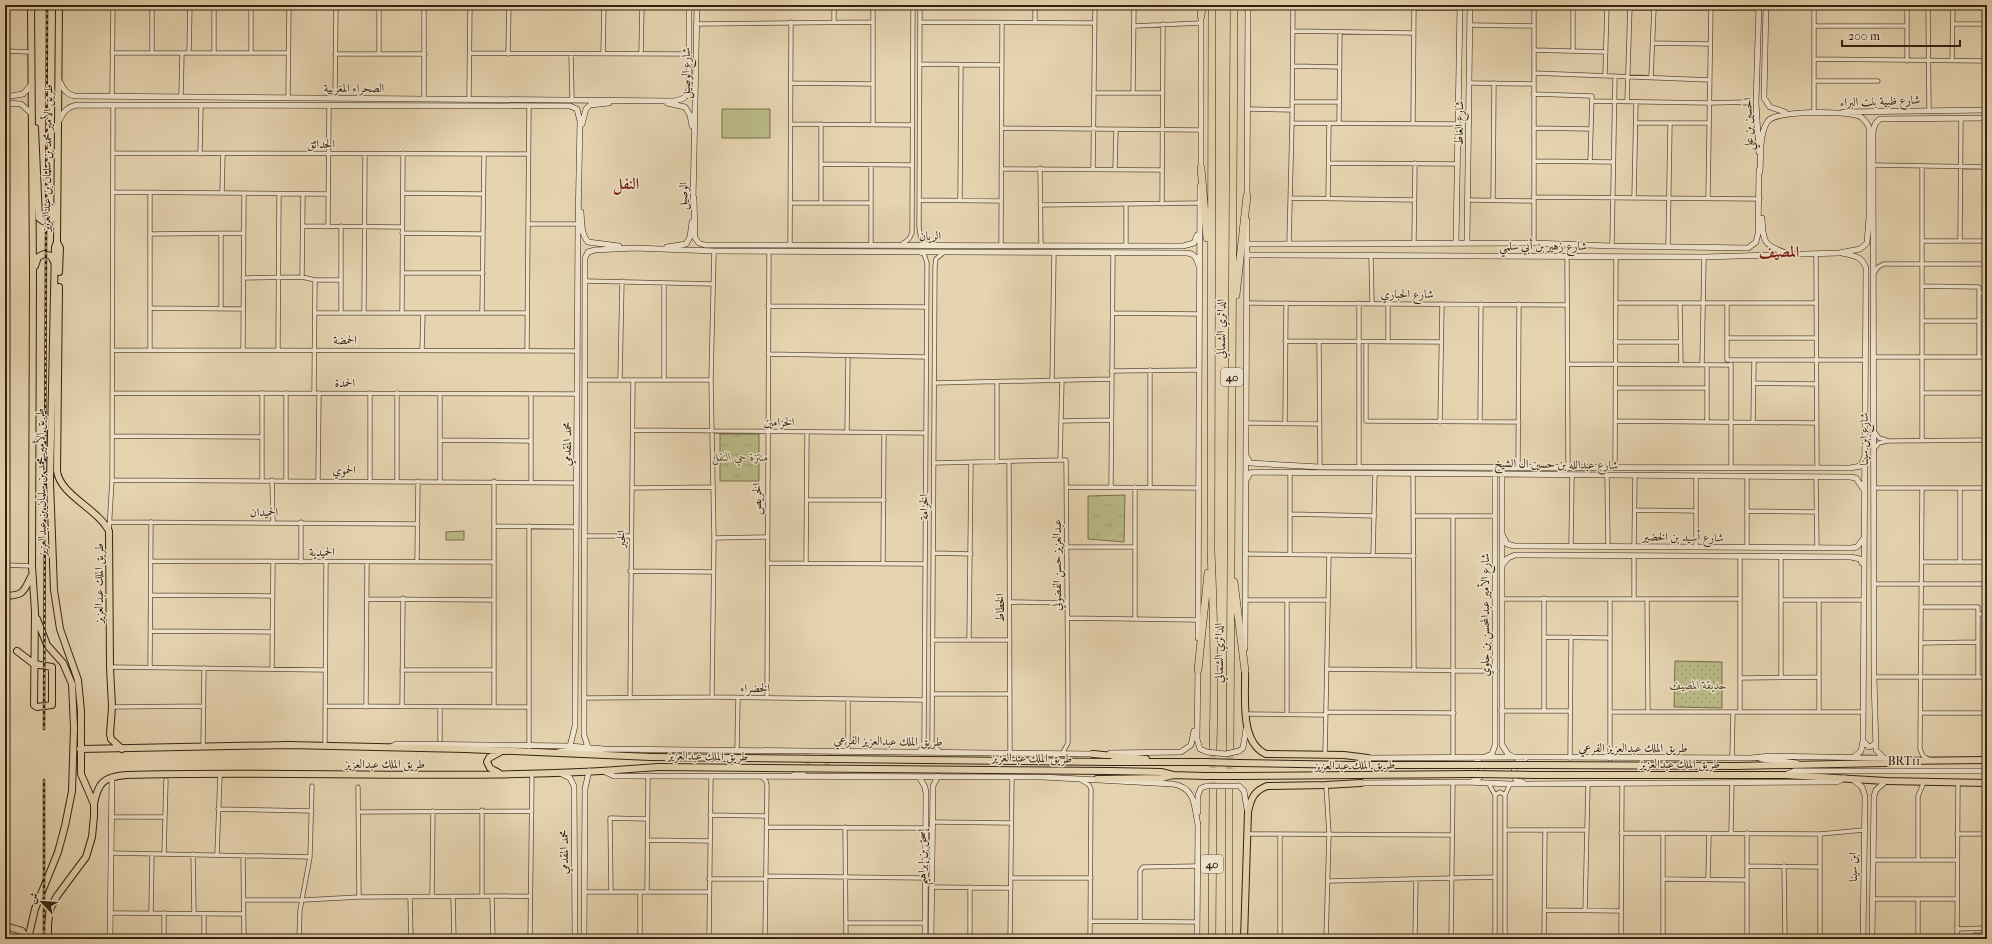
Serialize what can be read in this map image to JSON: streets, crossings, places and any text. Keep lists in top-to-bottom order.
{
  "streets": {
    "highway": ["الدائري الشمالي", "40"],
    "main road": ["طريق الأمير محمد بن سلمان بن عبدالعزيز", "طريق الملك عبدالعزيز"],
    "street": [
      "شارع الوصيل",
      "الصحراء المغربية",
      "شارع ظبية بنت البراء",
      "شارع الغاط",
      "الحسين بن علي",
      "الحدائق",
      "الوصيل",
      "الريان",
      "شارع زهير بن أبي سلمي",
      "شارع الحباري",
      "الحمضة",
      "الحمدة",
      "الخزامين",
      "شارع ابن سينا",
      "محمد المقدمي",
      "شارع عبدالله بن حسين ال الشيخ",
      "الحموي",
      "الخريص",
      "الخزامة",
      "الحميدان",
      "شارع أسيد بن الخضير",
      "الخبر",
      "الحميدية",
      "عبدالعزيز حسن الفضولي",
      "الخطاط",
      "شارع الأمير عبدالمحسن بن جلوي",
      "الخضراء",
      "طريق الملك عبدالعزيز الفرعي",
      "BRT11",
      "إسحق بن إبراهيم",
      "ابن سينا"
    ]
  },
  "crossings": [
    ["شارع الوصيل", "الصحراء المغربية"],
    ["شارع الوصيل", "الوصيل"],
    ["الصحراء المغربية", "محمد المقدمي"],
    ["شارع ظبية بنت البراء", "الحسين بن علي"],
    ["شارع ظبية بنت البراء", "شارع ابن سينا"],
    ["شارع الغاط", "شارع زهير بن أبي سلمي"],
    ["الحسين بن علي", "شارع زهير بن أبي سلمي"],
    ["طريق الأمير محمد بن سلمان بن عبدالعزيز", "طريق الملك عبدالعزيز"],
    ["الوصيل", "الريان"],
    ["الريان", "محمد المقدمي"],
    ["الريان", "الخريص"],
    ["الريان", "الخزامة"],
    ["شارع زهير بن أبي سلمي", "شارع ابن سينا"],
    ["الدائري الشمالي", "طريق الملك عبدالعزيز الفرعي"],
    ["الحمضة", "محمد المقدمي"],
    ["الحمدة", "محمد المقدمي"],
    ["الخزامين", "الخريص"],
    ["الخزامين", "الخزامة"],
    ["الخزامين", "الخبر"],
    ["شارع ابن سينا", "طريق الملك عبدالعزيز الفرعي"],
    ["محمد المقدمي", "الحموي"],
    ["محمد المقدمي", "طريق الملك عبدالعزيز"],
    ["محمد المقدمي", "الخضراء"],
    ["شارع عبدالله بن حسين ال الشيخ", "شارع الأمير عبدالمحسن بن جلوي"],
    ["الخريص", "الخضراء"],
    ["الخزامة", "الخضراء"],
    ["الخبر", "الخضراء"],
    ["عبدالعزيز حسن الفضولي", "طريق الملك عبدالعزيز الفرعي"],
    ["طريق الملك عبدالعزيز", "طريق الملك عبدالعزيز الفرعي"],
    ["طريق الملك عبدالعزيز", "BRT11"],
    ["الخطاط", "طريق الملك عبدالعزيز الفرعي"]
  ],
  "districts": ["النفل", "المصيف"],
  "parks": ["منتزة حي النفل", "حديقة المصيف"],
  "scale_bar": "200 m",
  "north": "top left"
}
